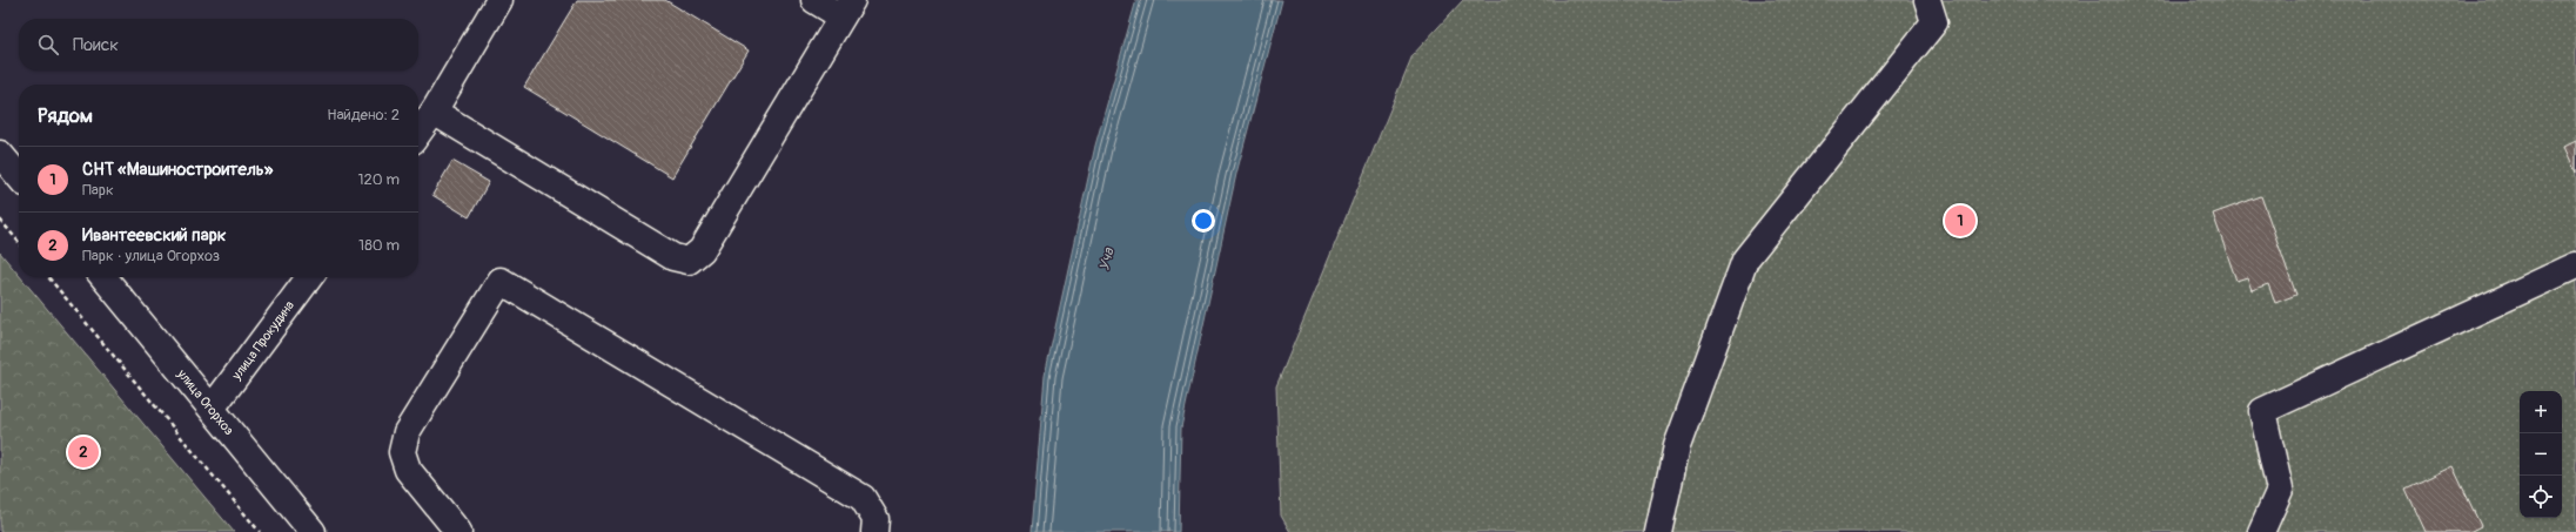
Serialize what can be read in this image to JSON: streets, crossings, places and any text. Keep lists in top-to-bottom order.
{
  "streets": {
    "street": ["улица Прокудина", "улица Огорхоз"]
  },
  "crossings": [
    ["улица Прокудина", "улица Огорхоз"]
  ],
  "water": ["Уча"],
  "page": {
    "search": "Поиск",
    "heading": ["Рядом", "Найдено: 2"],
    "list": [
      {
        "mark": "1",
        "name": "СНТ «Машиностроитель»",
        "note": "Парк",
        "value": "120 m"
      },
      {
        "mark": "2",
        "name": "Ивантеевский парк",
        "note": "Парк · улица Огорхоз",
        "value": "180 m"
      }
    ],
    "pins": ["1", "2"],
    "map_buttons": ["+", "−"]
  }
}
